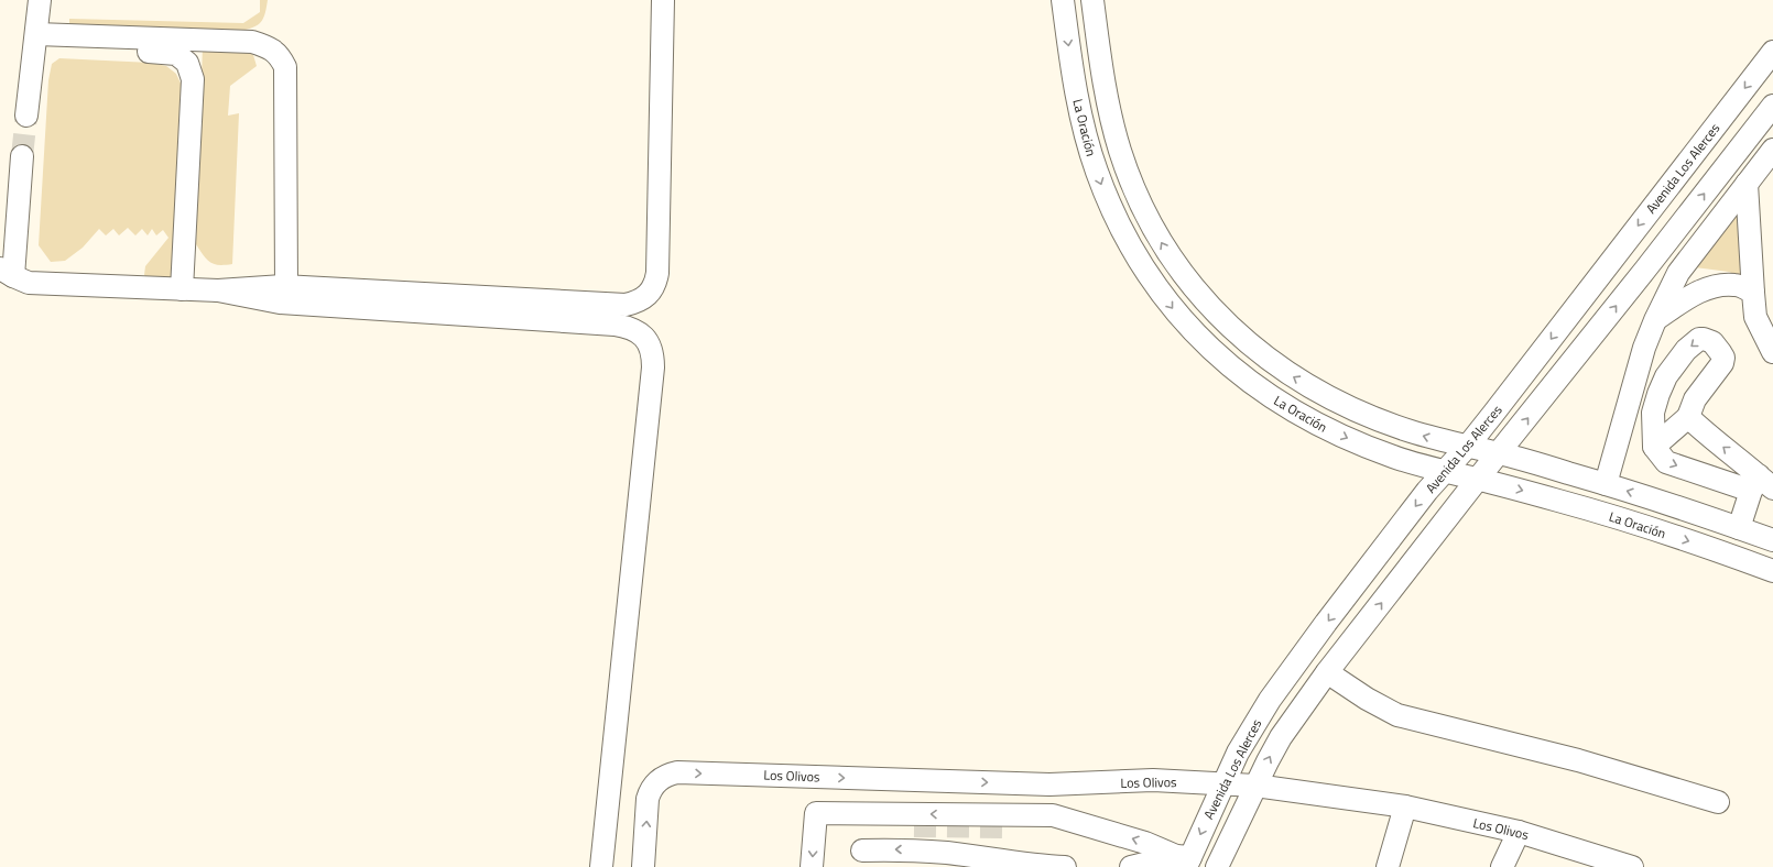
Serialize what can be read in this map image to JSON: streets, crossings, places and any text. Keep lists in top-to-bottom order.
{
  "streets": {
    "street": ["La Oración", "Avenida Los Alerces", "Los Olivos"]
  },
  "crossings": [
    ["La Oración", "Avenida Los Alerces"],
    ["Avenida Los Alerces", "Los Olivos"]
  ]
}
